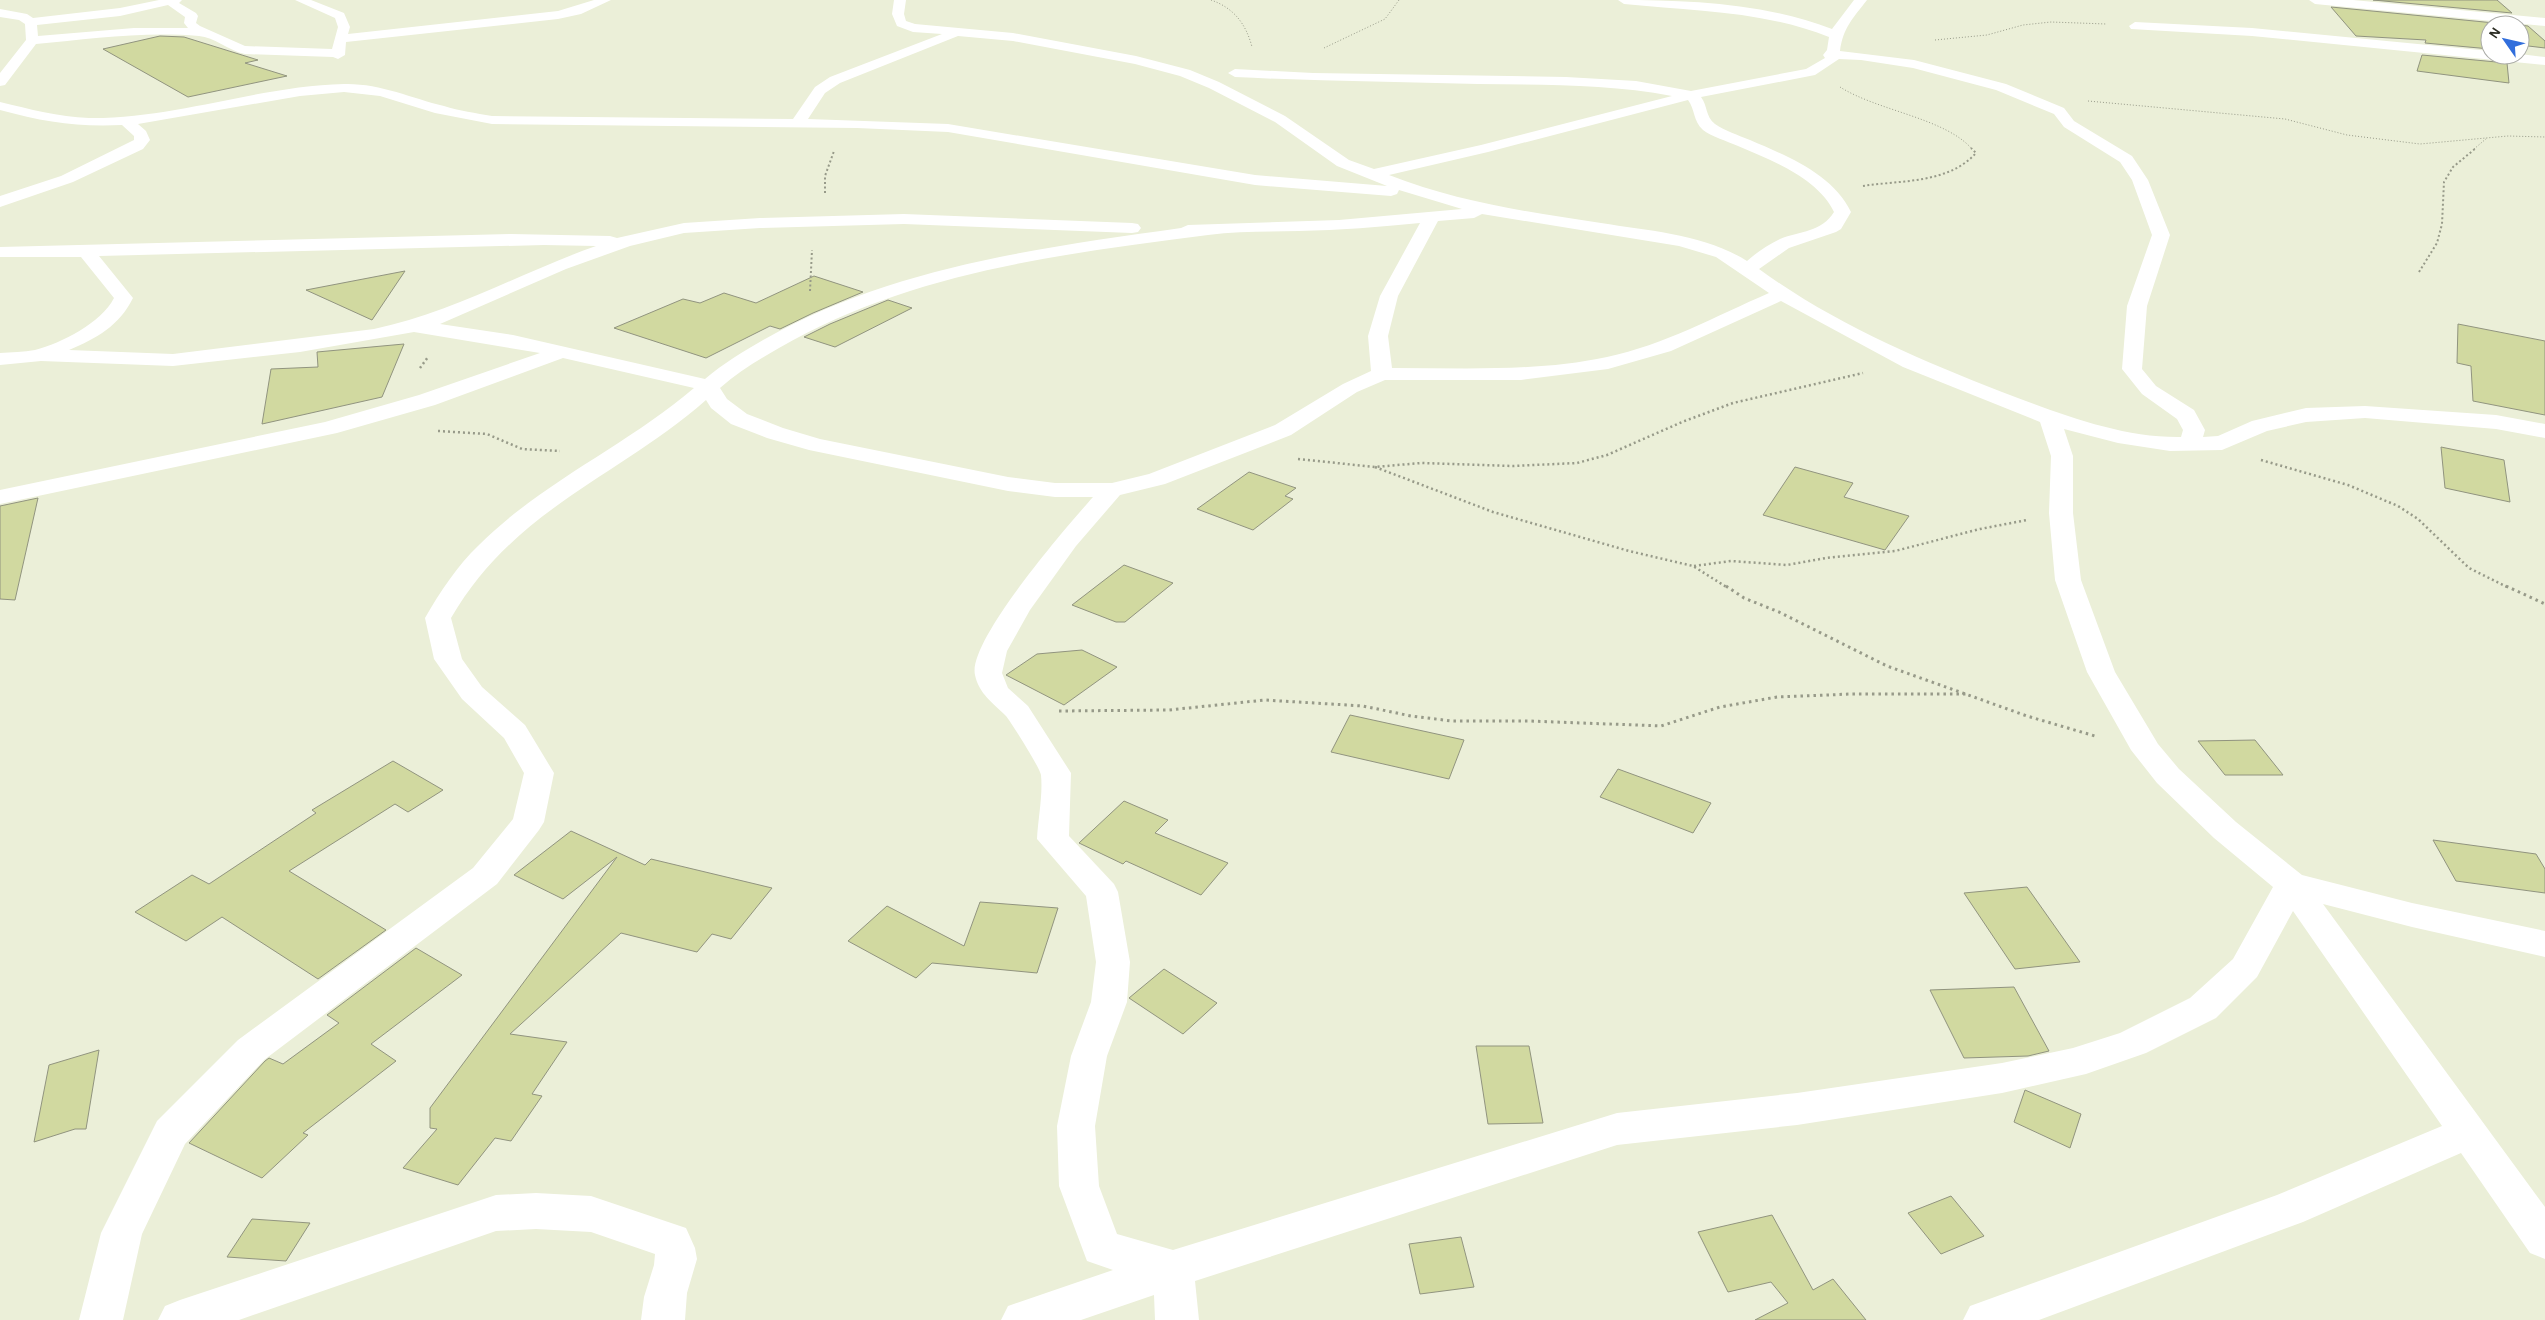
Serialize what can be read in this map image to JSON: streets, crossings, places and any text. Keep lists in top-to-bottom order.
{
  "north": "top left"
}
